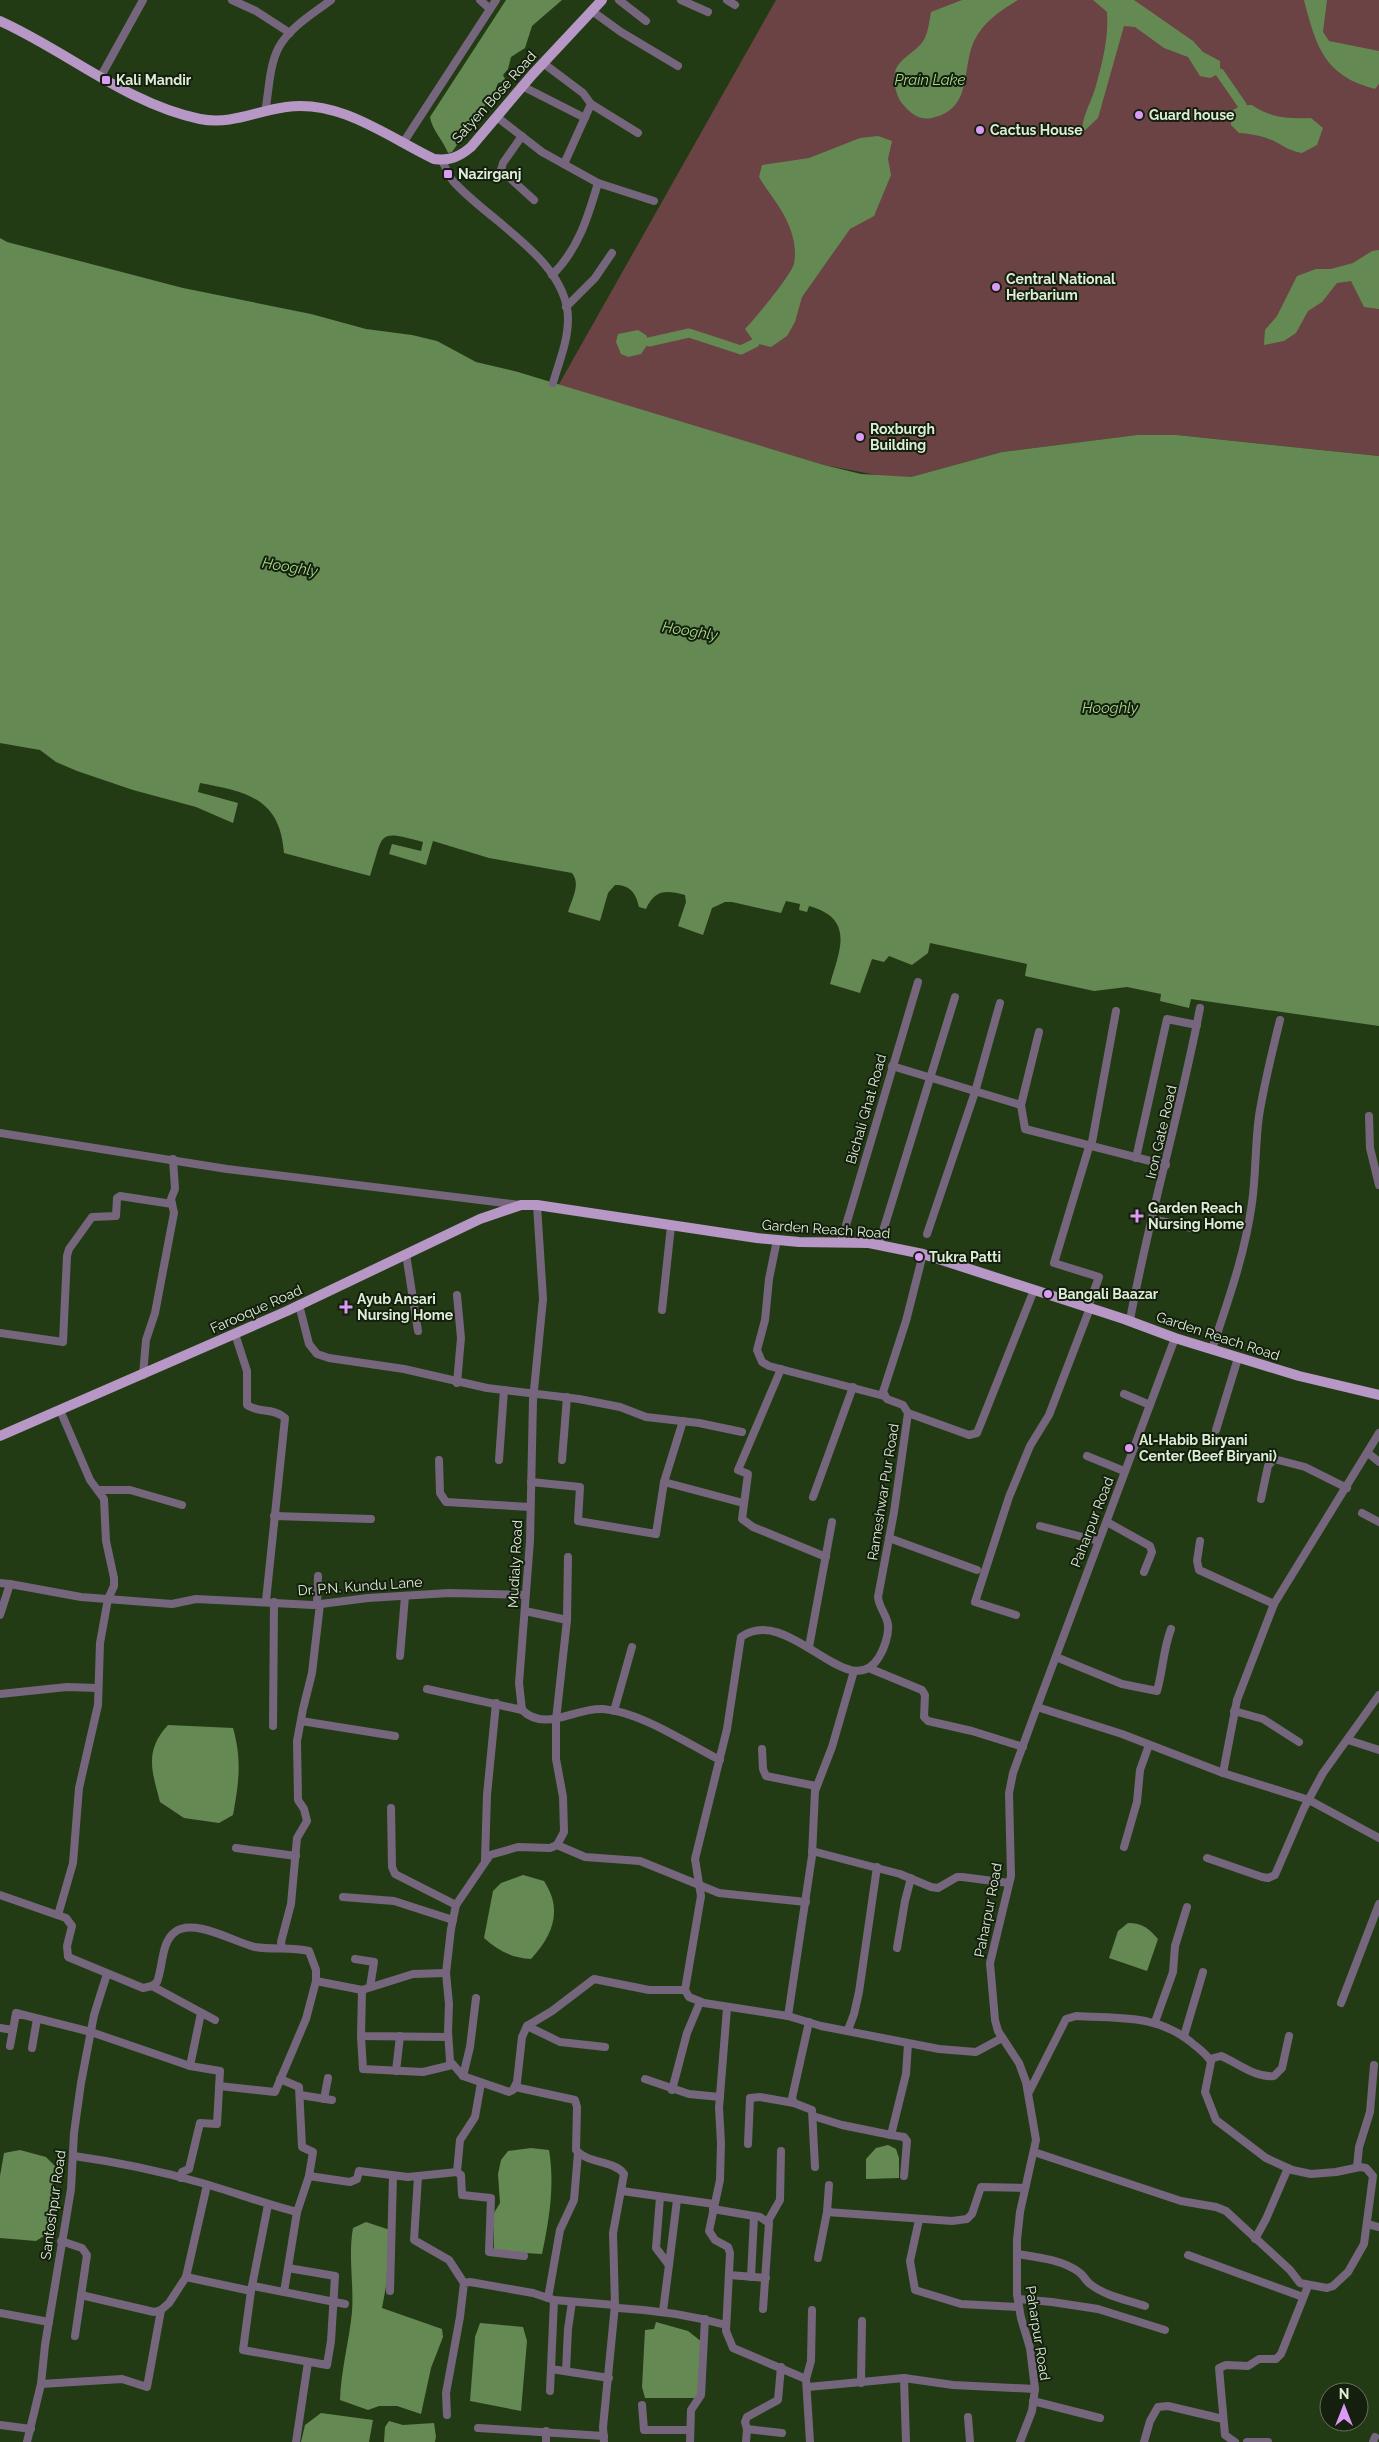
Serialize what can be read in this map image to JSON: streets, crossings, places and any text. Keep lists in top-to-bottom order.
{
  "streets": {
    "main road": ["Satyen Bose Road", "Garden Reach Road", "Farooque Road"],
    "street": [
      "Bichali Ghat Road",
      "Iron Gate Road",
      "Rameshwar Pur Road",
      "Paharpur Road",
      "Mudialy Road",
      "Dr. P.N. Kundu Lane",
      "Santoshpur Road"
    ]
  },
  "crossings": [
    ["Bichali Ghat Road", "Garden Reach Road"],
    ["Iron Gate Road", "Garden Reach Road"],
    ["Garden Reach Road", "Farooque Road"],
    ["Garden Reach Road", "Rameshwar Pur Road"],
    ["Garden Reach Road", "Paharpur Road"],
    ["Garden Reach Road", "Mudialy Road"],
    ["Mudialy Road", "Dr. P.N. Kundu Lane"]
  ],
  "water": ["Prain Lake", "Hooghly"],
  "places": {
    "transit": ["Kali Mandir", "Nazirganj"],
    "other": [
      "Guard house",
      "Cactus House",
      "Central National Herbarium",
      "Roxburgh Building",
      "Tukra Patti",
      "Bangali Baazar",
      "Al-Habib Biryani Center (Beef Biryani)"
    ],
    "health": ["Garden Reach Nursing Home", "Ayub Ansari Nursing Home"]
  },
  "north": "top"
}
